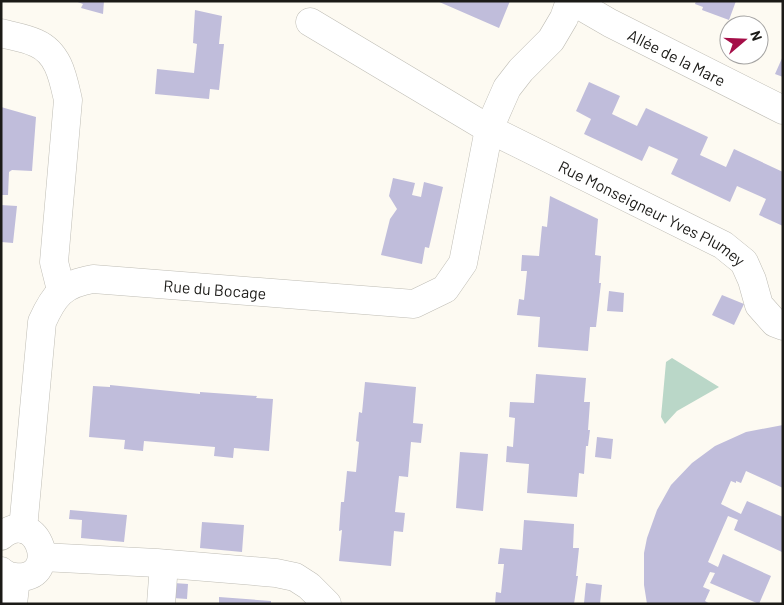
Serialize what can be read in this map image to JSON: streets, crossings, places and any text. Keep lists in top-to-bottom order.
{
  "streets": {
    "street": ["Allée de la Mare", "Rue Monseigneur Yves Plumey", "Rue du Bocage"]
  },
  "crossings": [
    ["Allée de la Mare", "Rue du Bocage"],
    ["Rue Monseigneur Yves Plumey", "Rue du Bocage"]
  ],
  "north": "right"
}
